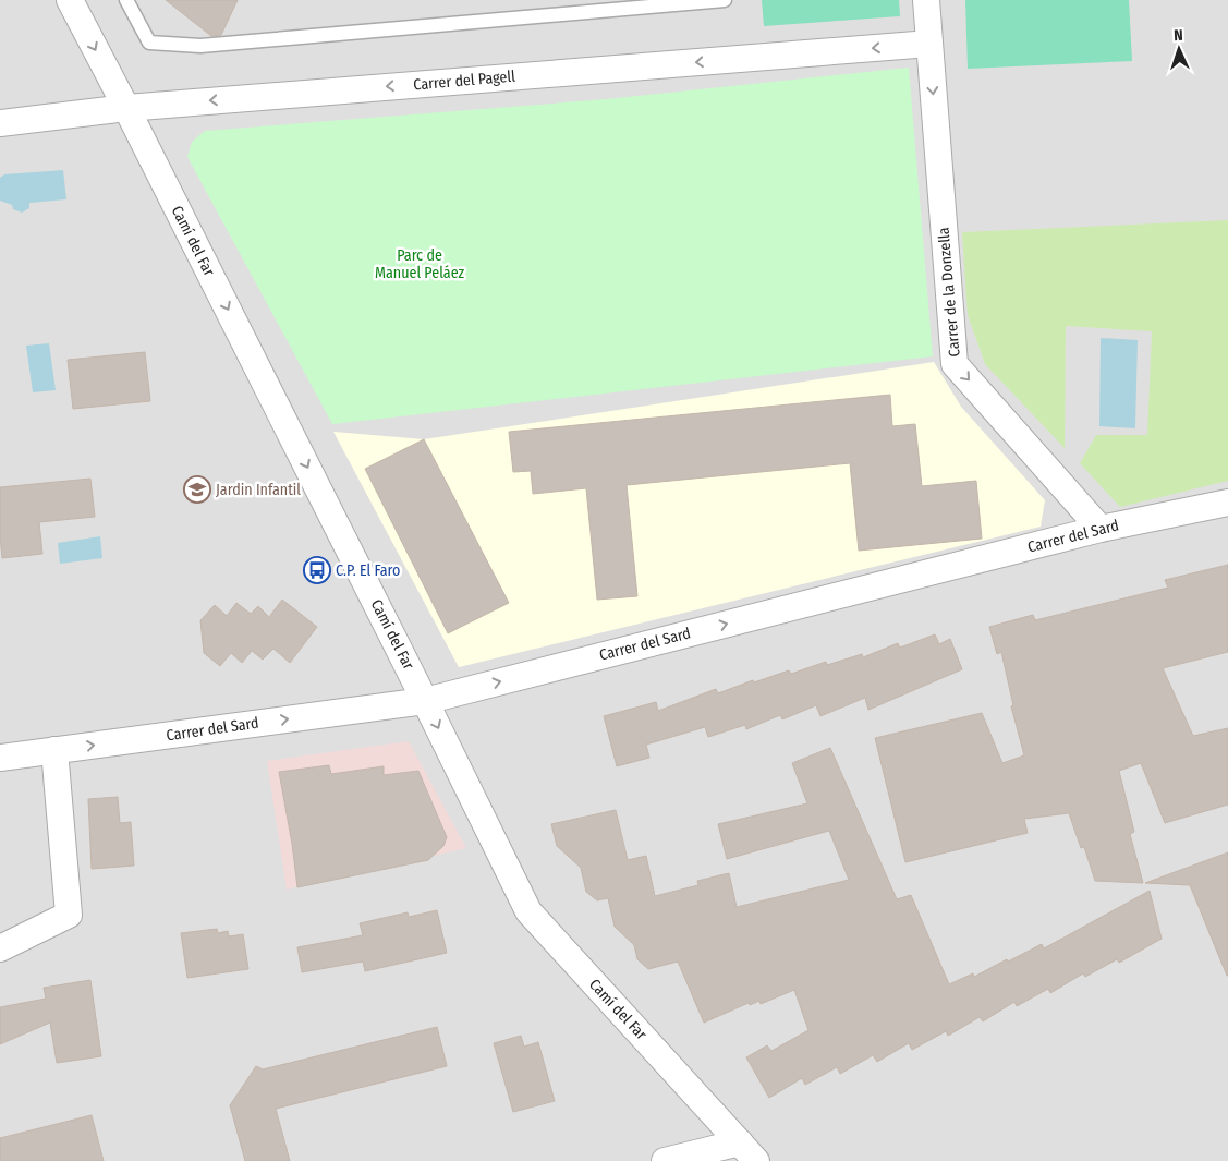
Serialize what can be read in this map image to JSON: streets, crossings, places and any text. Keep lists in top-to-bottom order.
{
  "streets": {
    "street": [
      "Carrer del Pagell",
      "Camí del Far",
      "Carrer de la Donzella",
      "Carrer del Sard"
    ]
  },
  "crossings": [
    ["Carrer del Pagell", "Camí del Far"],
    ["Carrer del Pagell", "Carrer de la Donzella"],
    ["Camí del Far", "Carrer del Sard"],
    ["Carrer de la Donzella", "Carrer del Sard"]
  ],
  "one_way": [
    "Carrer del Pagell",
    "Camí del Far",
    "Carrer de la Donzella",
    "Carrer del Sard"
  ],
  "parks": ["Parc de Manuel Peláez"],
  "places": {
    "school or university": ["Jardin Infantil"],
    "bus stop": ["C.P. El Faro"]
  },
  "north": "top"
}
